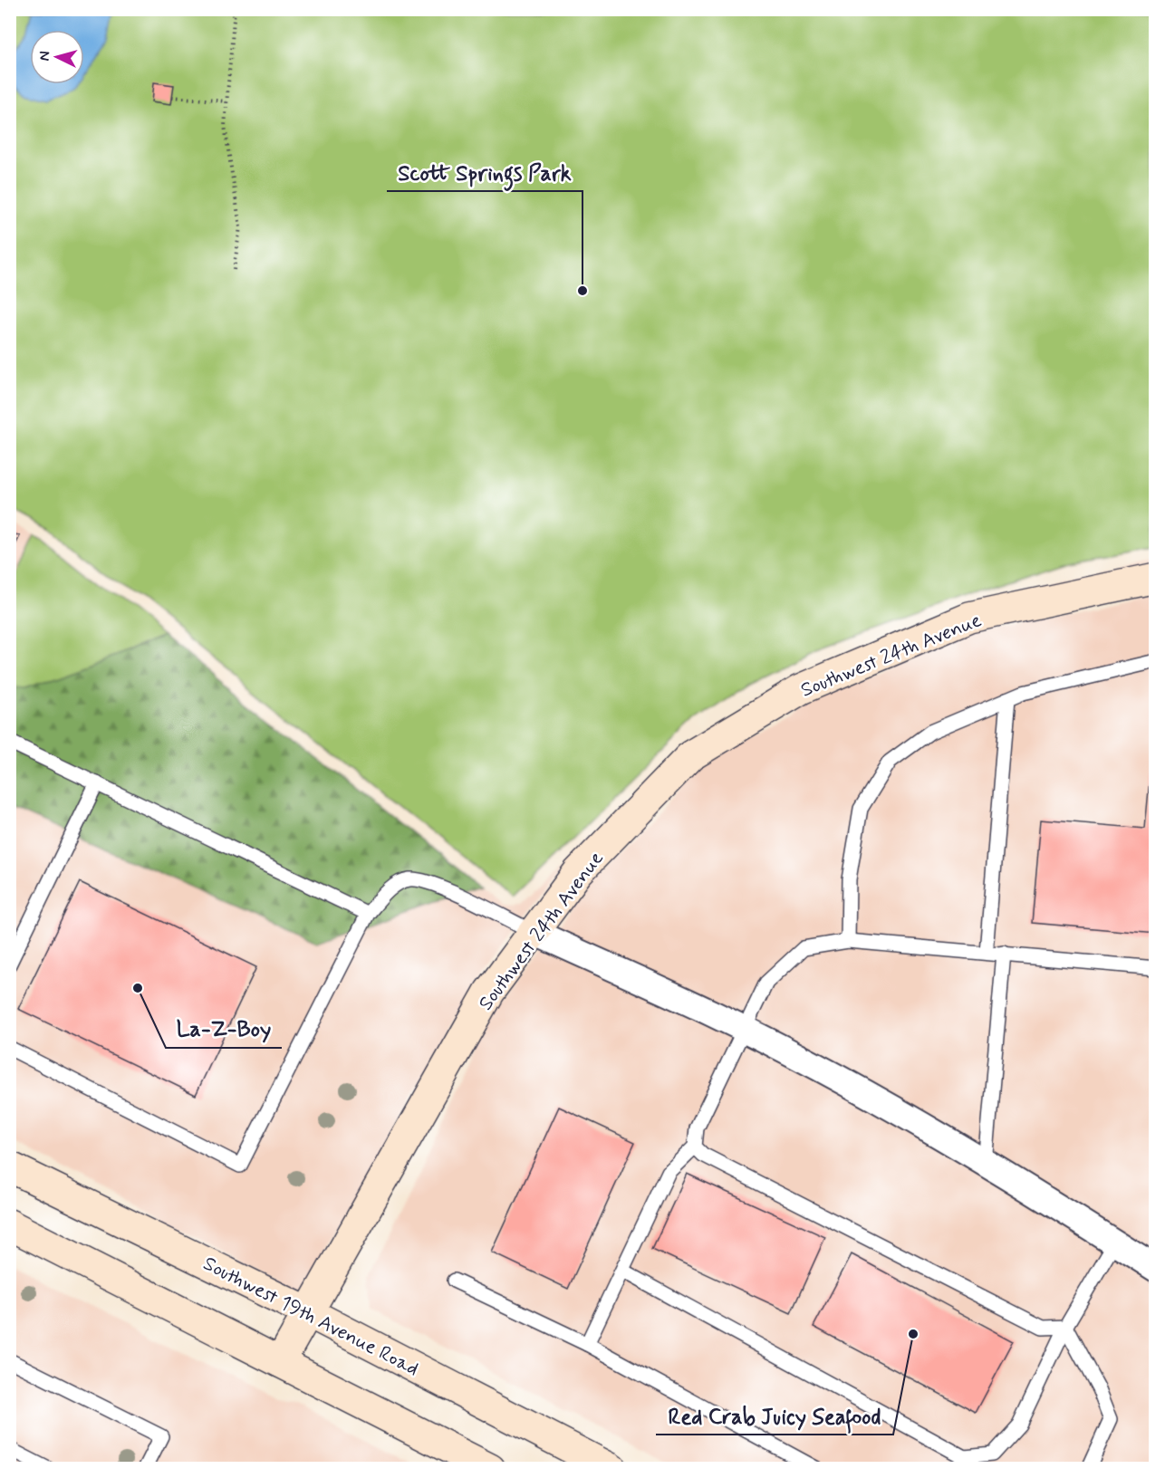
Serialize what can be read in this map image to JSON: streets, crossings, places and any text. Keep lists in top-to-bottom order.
{
  "streets": {
    "street": ["Southwest 24th Avenue", "Southwest 19th Avenue Road"]
  },
  "crossings": [
    ["Southwest 24th Avenue", "Southwest 19th Avenue Road"]
  ],
  "places": ["Scott Springs Park", "La-Z-Boy", "Red Crab Juicy Seafood"],
  "north": "left"
}
